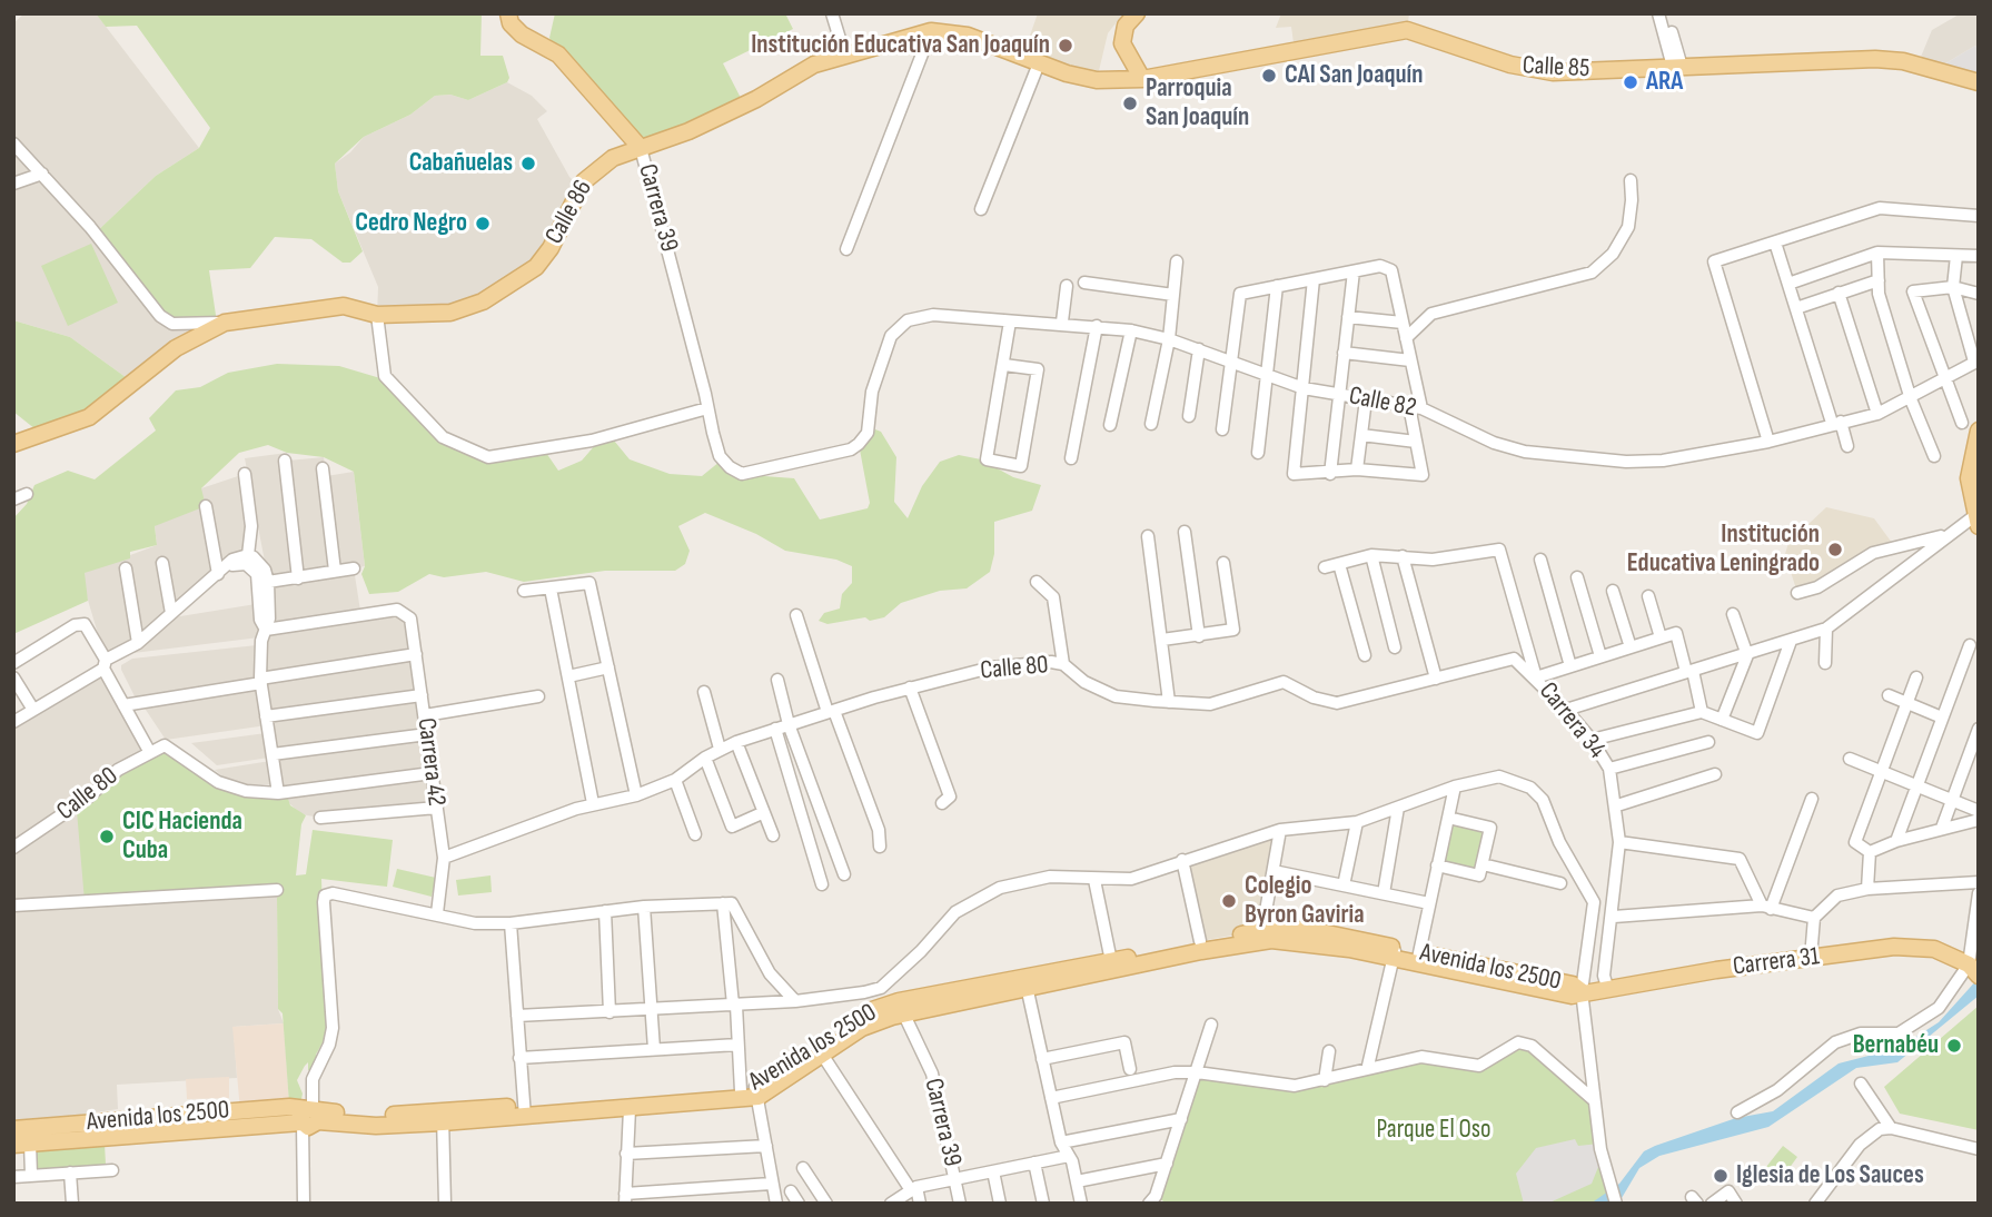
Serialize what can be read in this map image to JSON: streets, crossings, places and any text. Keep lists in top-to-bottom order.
{
  "streets": {
    "main road": [
      "Calle 85",
      "Carrera 39",
      "Calle 86",
      "Carrera 31",
      "Avenida los 2500"
    ],
    "street": [
      "Calle 82",
      "Calle 80",
      "Carrera 34",
      "Carrera 42"
    ]
  },
  "crossings": [
    ["Calle 85", "Calle 86"],
    ["Carrera 39", "Calle 86"],
    ["Carrera 39", "Calle 82"],
    ["Carrera 39", "Avenida los 2500"],
    ["Calle 80", "Carrera 34"],
    ["Calle 80", "Carrera 42"],
    ["Carrera 34", "Carrera 31"],
    ["Carrera 31", "Avenida los 2500"]
  ],
  "parks": ["Parque El Oso"],
  "places": [
    "Institución Educativa San Joaquín",
    "CAI San Joaquín",
    "ARA",
    "Parroquia San Joaquín",
    "Cabañuelas",
    "Cedro Negro",
    "Institución Educativa Leningrado",
    "CIC Hacienda Cuba",
    "Colegio Byron Gaviria",
    "Bernabéu",
    "Iglesia de Los Sauces"
  ]
}
